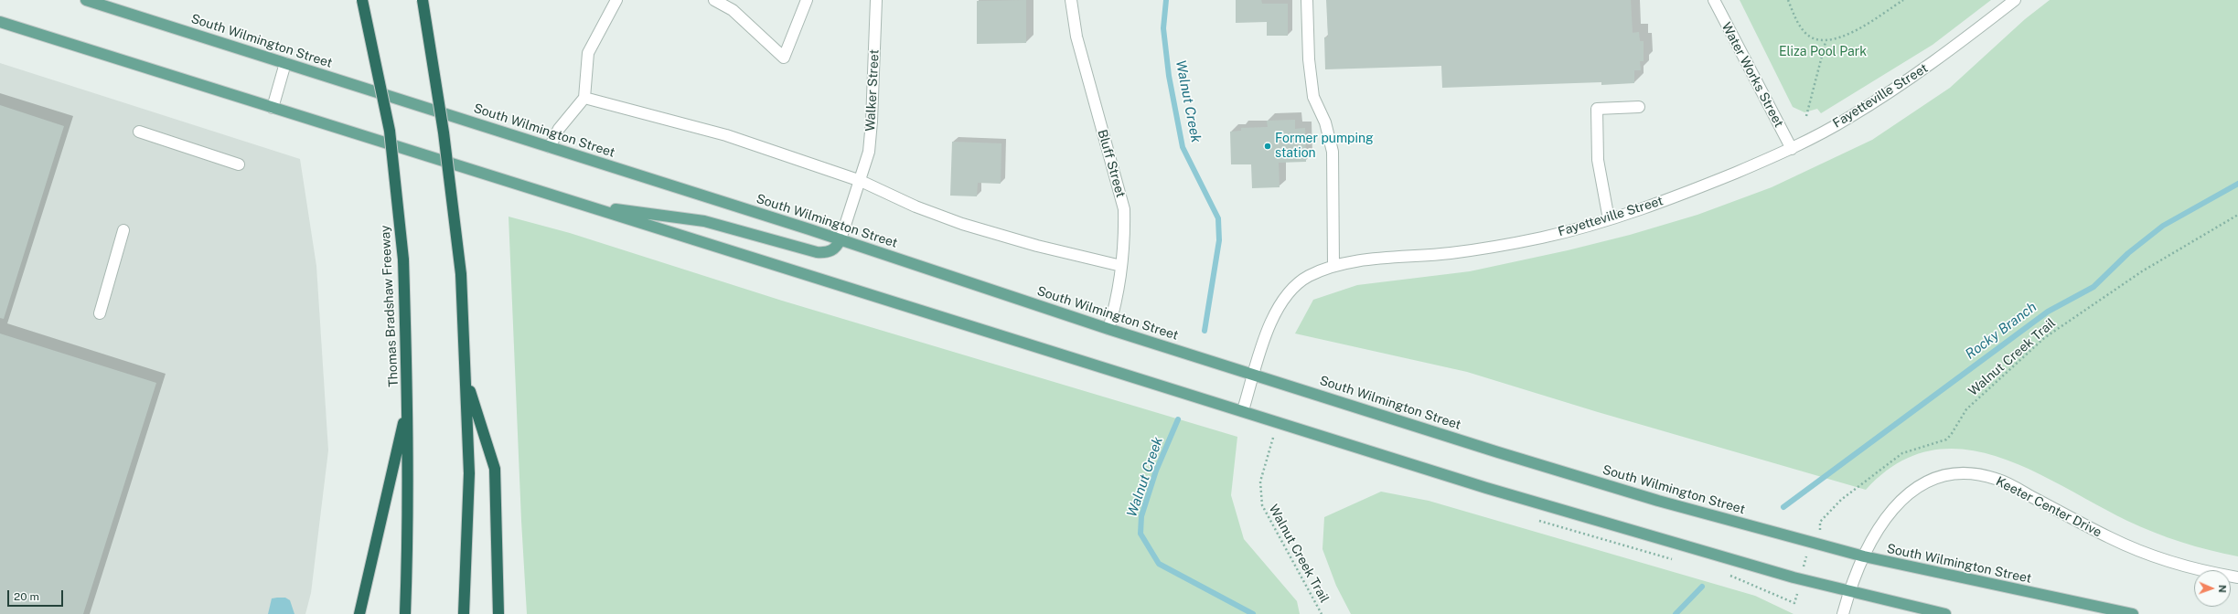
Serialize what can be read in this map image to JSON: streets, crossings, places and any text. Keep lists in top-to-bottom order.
{
  "streets": {
    "highway": ["Thomas Bradshaw Freeway"],
    "main road": ["South Wilmington Street"],
    "street": [
      "Water Works Street",
      "Walker Street",
      "Fayetteville Street",
      "Bluff Street",
      "Keeter Center Drive"
    ],
    "path": ["Walnut Creek Trail"]
  },
  "crossings": [
    ["South Wilmington Street", "Walker Street"],
    ["South Wilmington Street", "Fayetteville Street"],
    ["South Wilmington Street", "Bluff Street"],
    ["South Wilmington Street", "Keeter Center Drive"],
    ["Water Works Street", "Fayetteville Street"]
  ],
  "water": ["Walnut Creek", "Rocky Branch"],
  "parks": ["Eliza Pool Park"],
  "places": ["Former pumping station"],
  "scale_bar": "20 m",
  "north": "right"
}
